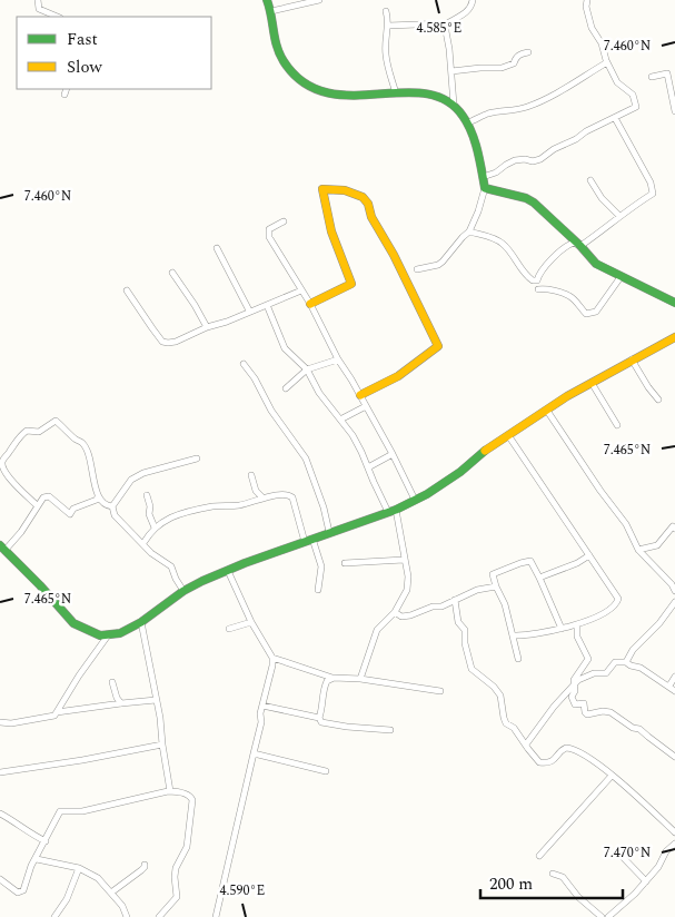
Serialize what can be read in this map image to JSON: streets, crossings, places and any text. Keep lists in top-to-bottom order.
{
  "legend": ["Fast", "Slow"],
  "scale_bar": "200 m",
  "coordinates": [
    "4.585°E",
    "7.460°N",
    "7.465°N",
    "7.470°N",
    "4.590°E"
  ]
}
